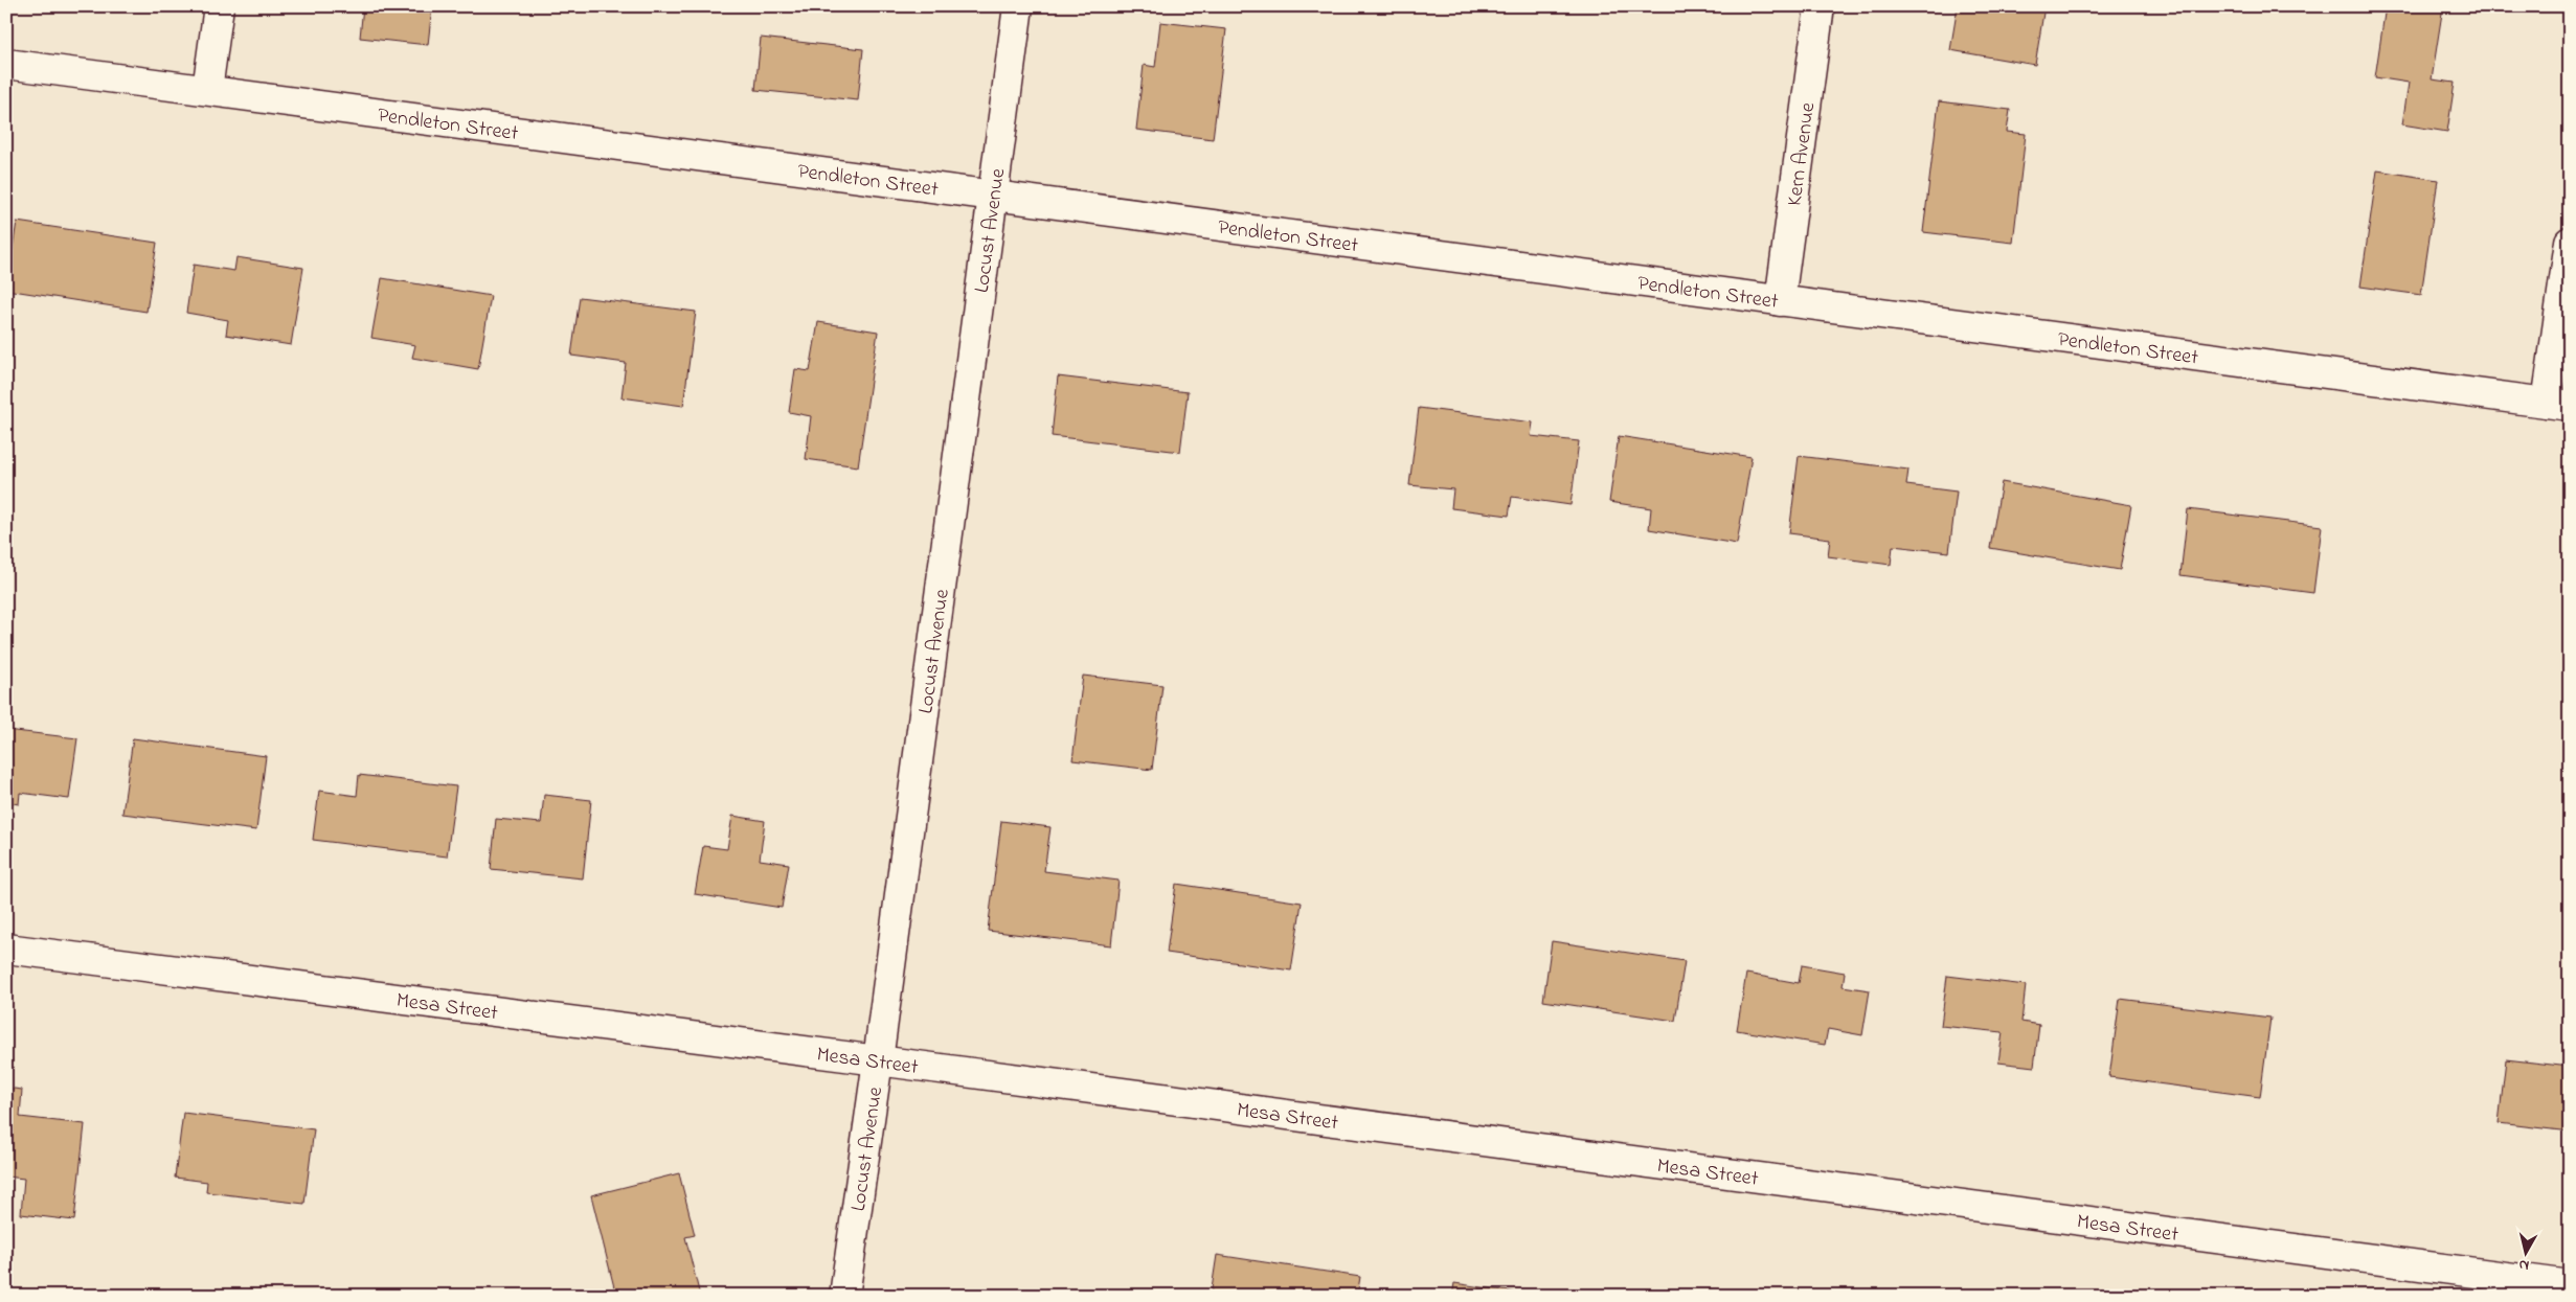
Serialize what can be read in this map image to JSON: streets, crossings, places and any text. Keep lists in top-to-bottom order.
{
  "streets": {
    "street": [
      "Pendleton Street",
      "Kern Avenue",
      "Locust Avenue",
      "Mesa Street"
    ]
  },
  "crossings": [
    ["Pendleton Street", "Kern Avenue"],
    ["Pendleton Street", "Locust Avenue"],
    ["Locust Avenue", "Mesa Street"]
  ],
  "north": "bottom"
}
